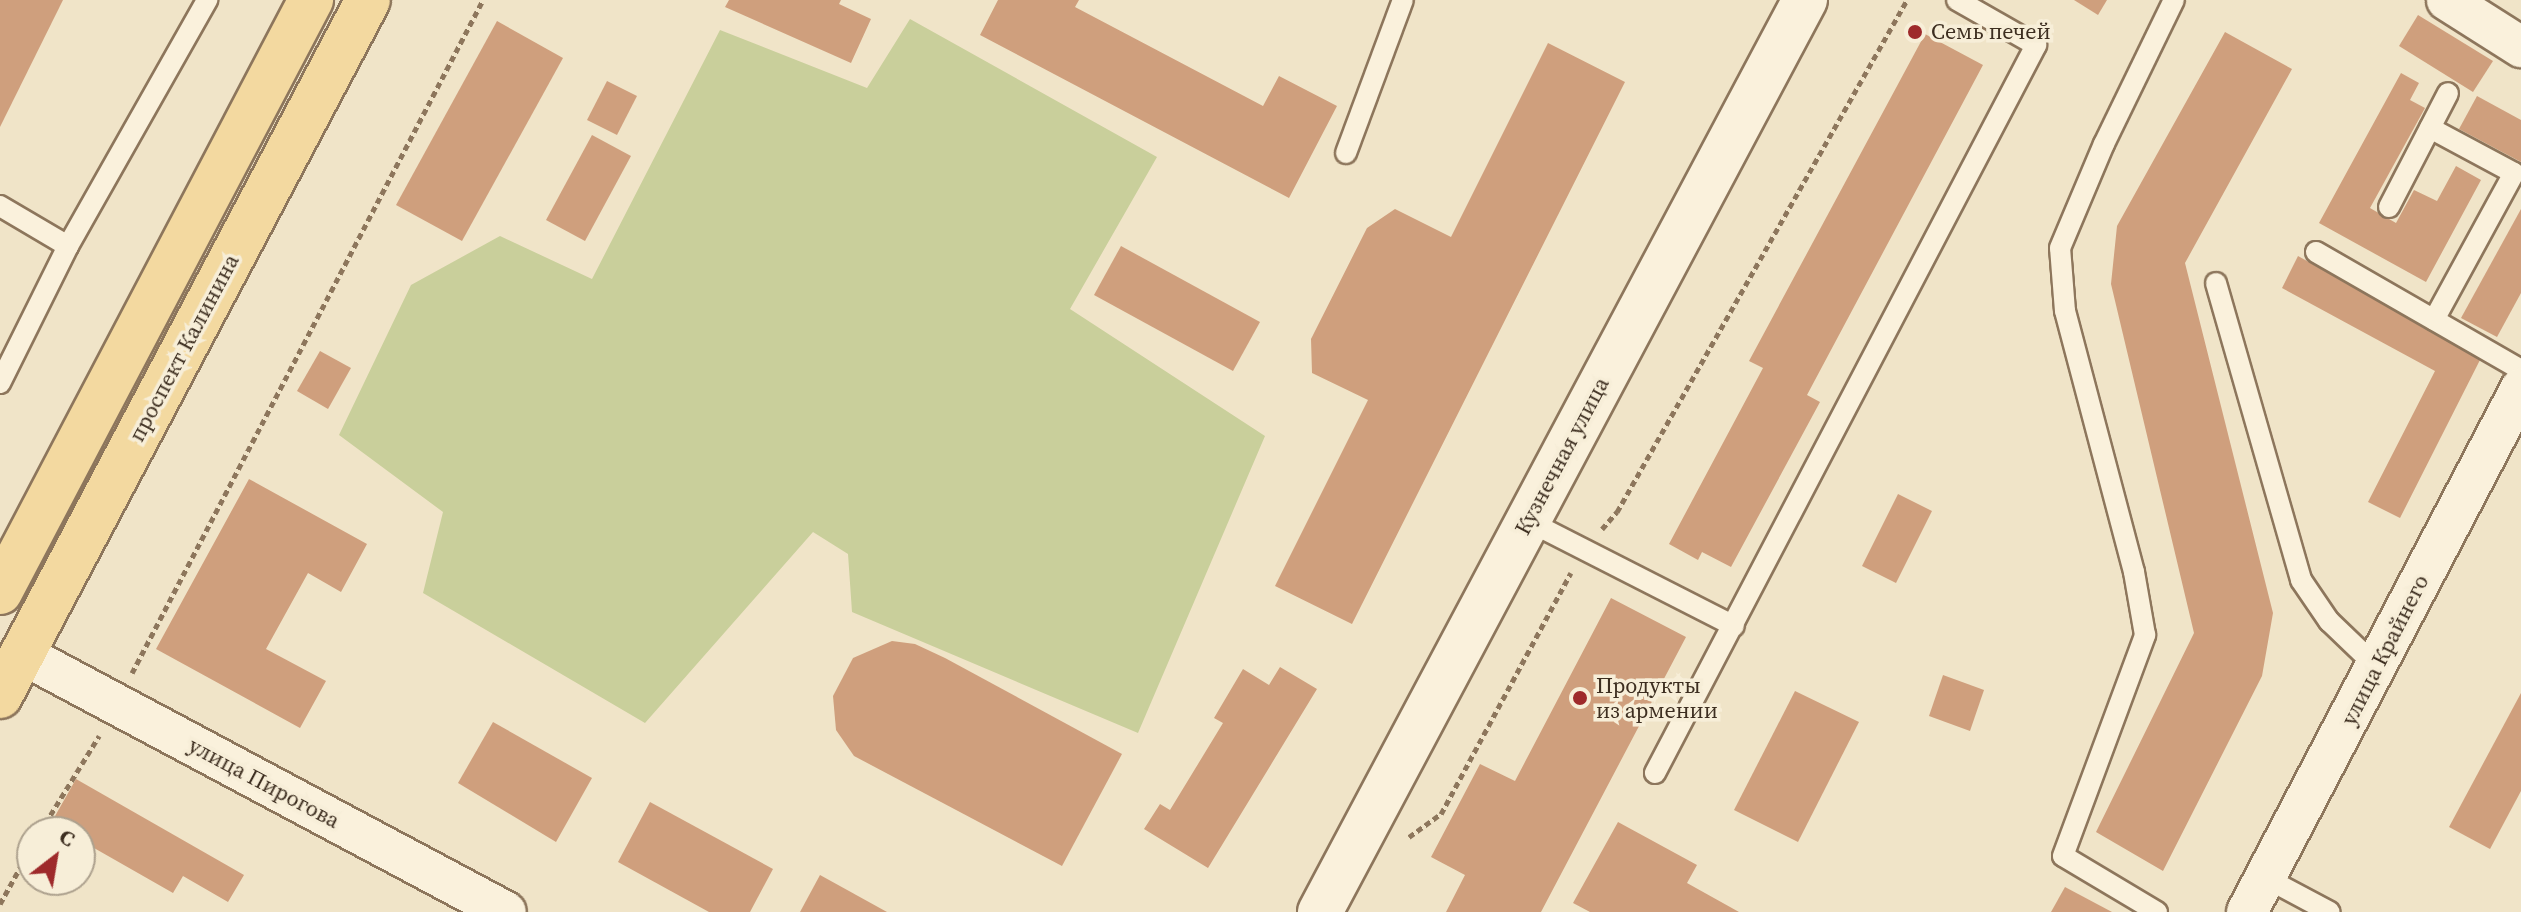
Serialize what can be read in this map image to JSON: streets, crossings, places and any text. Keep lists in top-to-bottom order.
{
  "streets": {
    "main road": ["проспект Калинина"],
    "street": ["Кузнечная улица", "улица Крайнего", "улица Пирогова"]
  },
  "crossings": [
    ["проспект Калинина", "улица Пирогова"]
  ],
  "places": ["Семь печей", "Продукты из армении"],
  "north": "top right"
}
